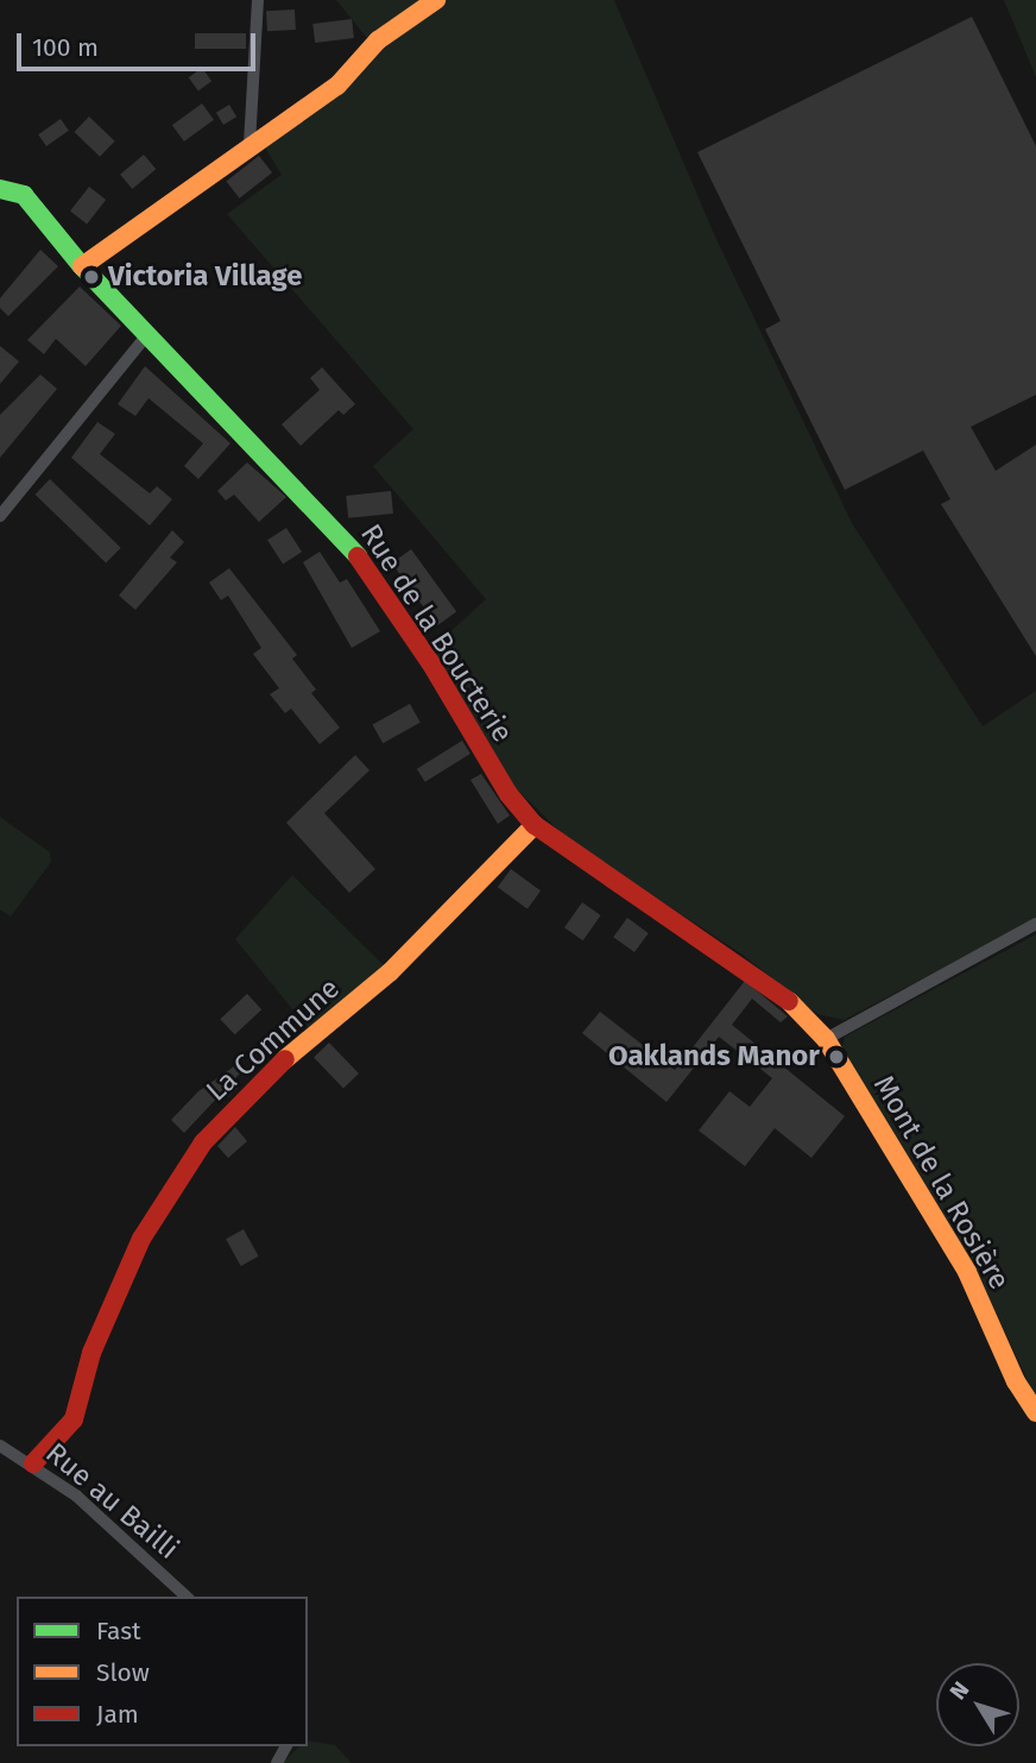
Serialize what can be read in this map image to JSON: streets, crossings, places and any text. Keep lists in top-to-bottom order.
{
  "streets": {
    "street": [
      "Rue de la Boucterie",
      "La Commune",
      "Mont de la Rosière",
      "Rue au Bailli"
    ]
  },
  "crossings": [
    ["Rue de la Boucterie", "La Commune"],
    ["Rue de la Boucterie", "Mont de la Rosière"],
    ["La Commune", "Mont de la Rosière"],
    ["La Commune", "Rue au Bailli"]
  ],
  "places": ["Victoria Village", "Oaklands Manor"],
  "legend": ["Fast", "Slow", "Jam"],
  "scale_bar": "100 m",
  "north": "top left"
}
